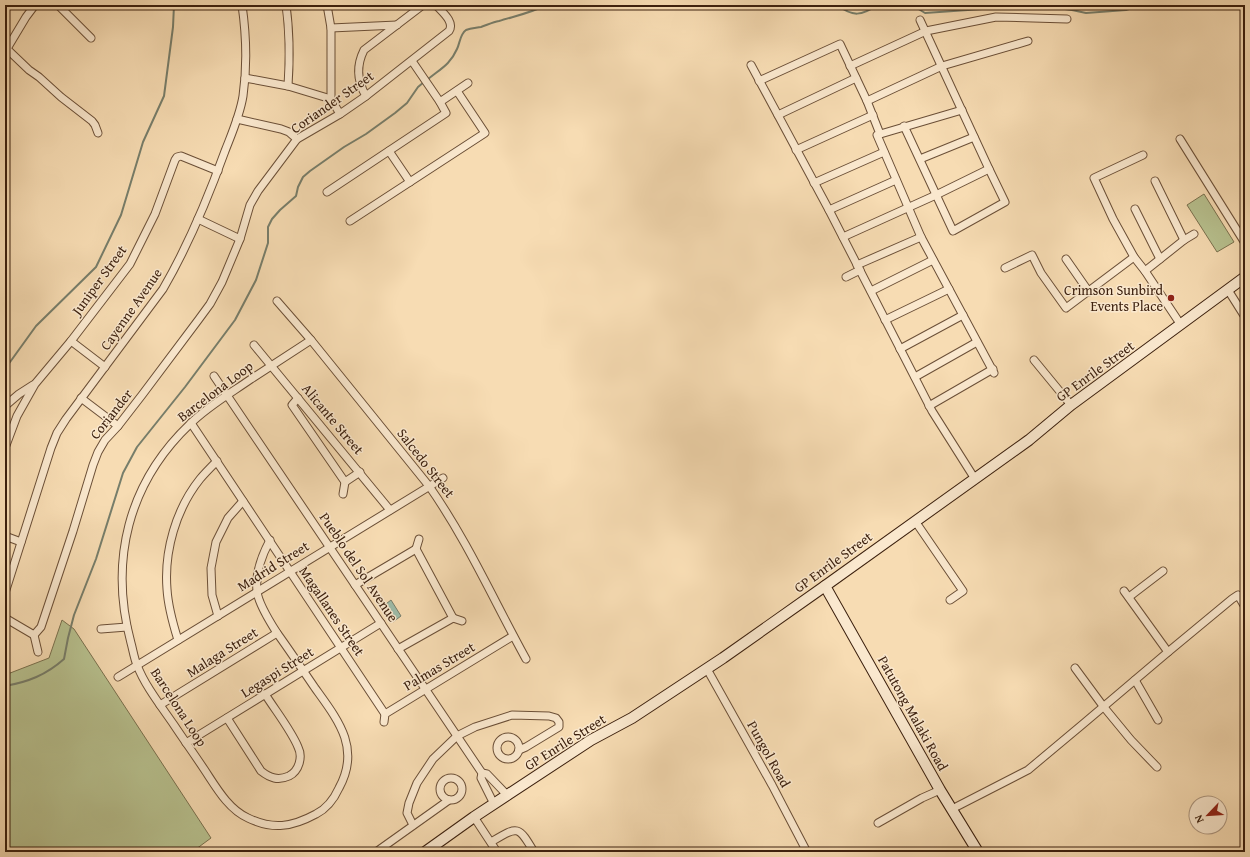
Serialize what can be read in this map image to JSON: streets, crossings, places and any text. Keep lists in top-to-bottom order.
{
  "streets": {
    "street": [
      "Coriander Street",
      "Juniper Street",
      "Cayenne Avenue",
      "GP Enrile Street",
      "Barcelona Loop",
      "Coriander",
      "Alicante Street",
      "Salcedo Street",
      "Madrid Street",
      "Pueblo del Sol Avenue",
      "Magallanes Street",
      "Malaga Street",
      "Palmas Street",
      "Legaspi Street",
      "Patutong Malaki Road",
      "Pungol Road"
    ]
  },
  "crossings": [
    ["Coriander Street", "Coriander"],
    ["Juniper Street", "Cayenne Avenue"],
    ["GP Enrile Street", "Pueblo del Sol Avenue"],
    ["GP Enrile Street", "Patutong Malaki Road"],
    ["GP Enrile Street", "Pungol Road"],
    ["Barcelona Loop", "Alicante Street"],
    ["Barcelona Loop", "Salcedo Street"],
    ["Barcelona Loop", "Madrid Street"],
    ["Barcelona Loop", "Pueblo del Sol Avenue"],
    ["Barcelona Loop", "Magallanes Street"],
    ["Barcelona Loop", "Malaga Street"],
    ["Barcelona Loop", "Legaspi Street"],
    ["Alicante Street", "Madrid Street"],
    ["Salcedo Street", "Madrid Street"],
    ["Salcedo Street", "Palmas Street"],
    ["Madrid Street", "Pueblo del Sol Avenue"],
    ["Madrid Street", "Magallanes Street"],
    ["Pueblo del Sol Avenue", "Palmas Street"],
    ["Pueblo del Sol Avenue", "Legaspi Street"],
    ["Magallanes Street", "Palmas Street"],
    ["Magallanes Street", "Legaspi Street"]
  ],
  "places": ["Crimson Sunbird Events Place"],
  "north": "bottom left"
}
